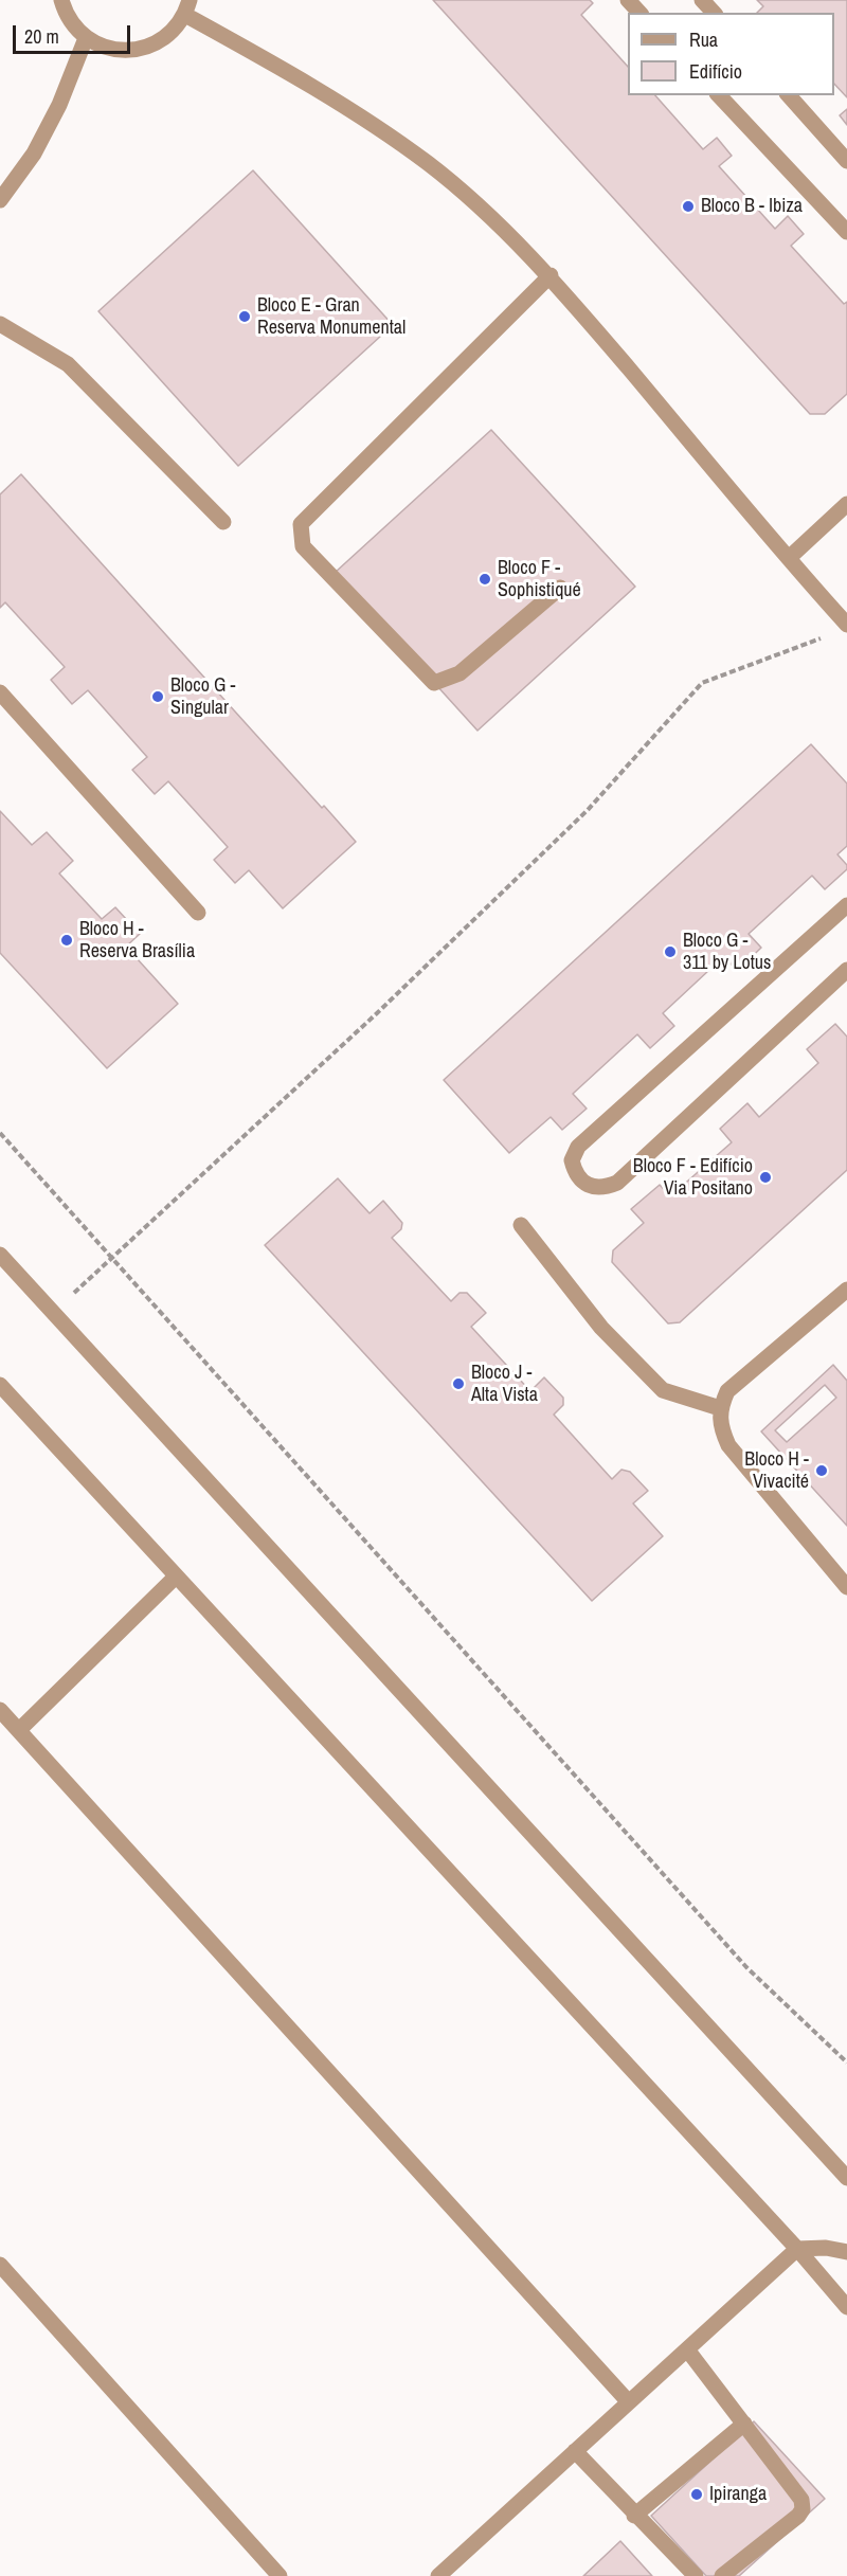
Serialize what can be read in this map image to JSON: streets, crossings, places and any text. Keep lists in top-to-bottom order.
{
  "places": [
    "Bloco B - Ibiza",
    "Bloco E - Gran Reserva Monumental",
    "Bloco F - Sophistiqué",
    "Bloco G - Singular",
    "Bloco H - Reserva Brasília",
    "Bloco G - 311 by Lotus",
    "Bloco F - Edifício Via Positano",
    "Bloco J - Alta Vista",
    "Bloco H - Vivacité",
    "Ipiranga"
  ],
  "legend": ["Rua", "Edifício"],
  "scale_bar": "20 m"
}
